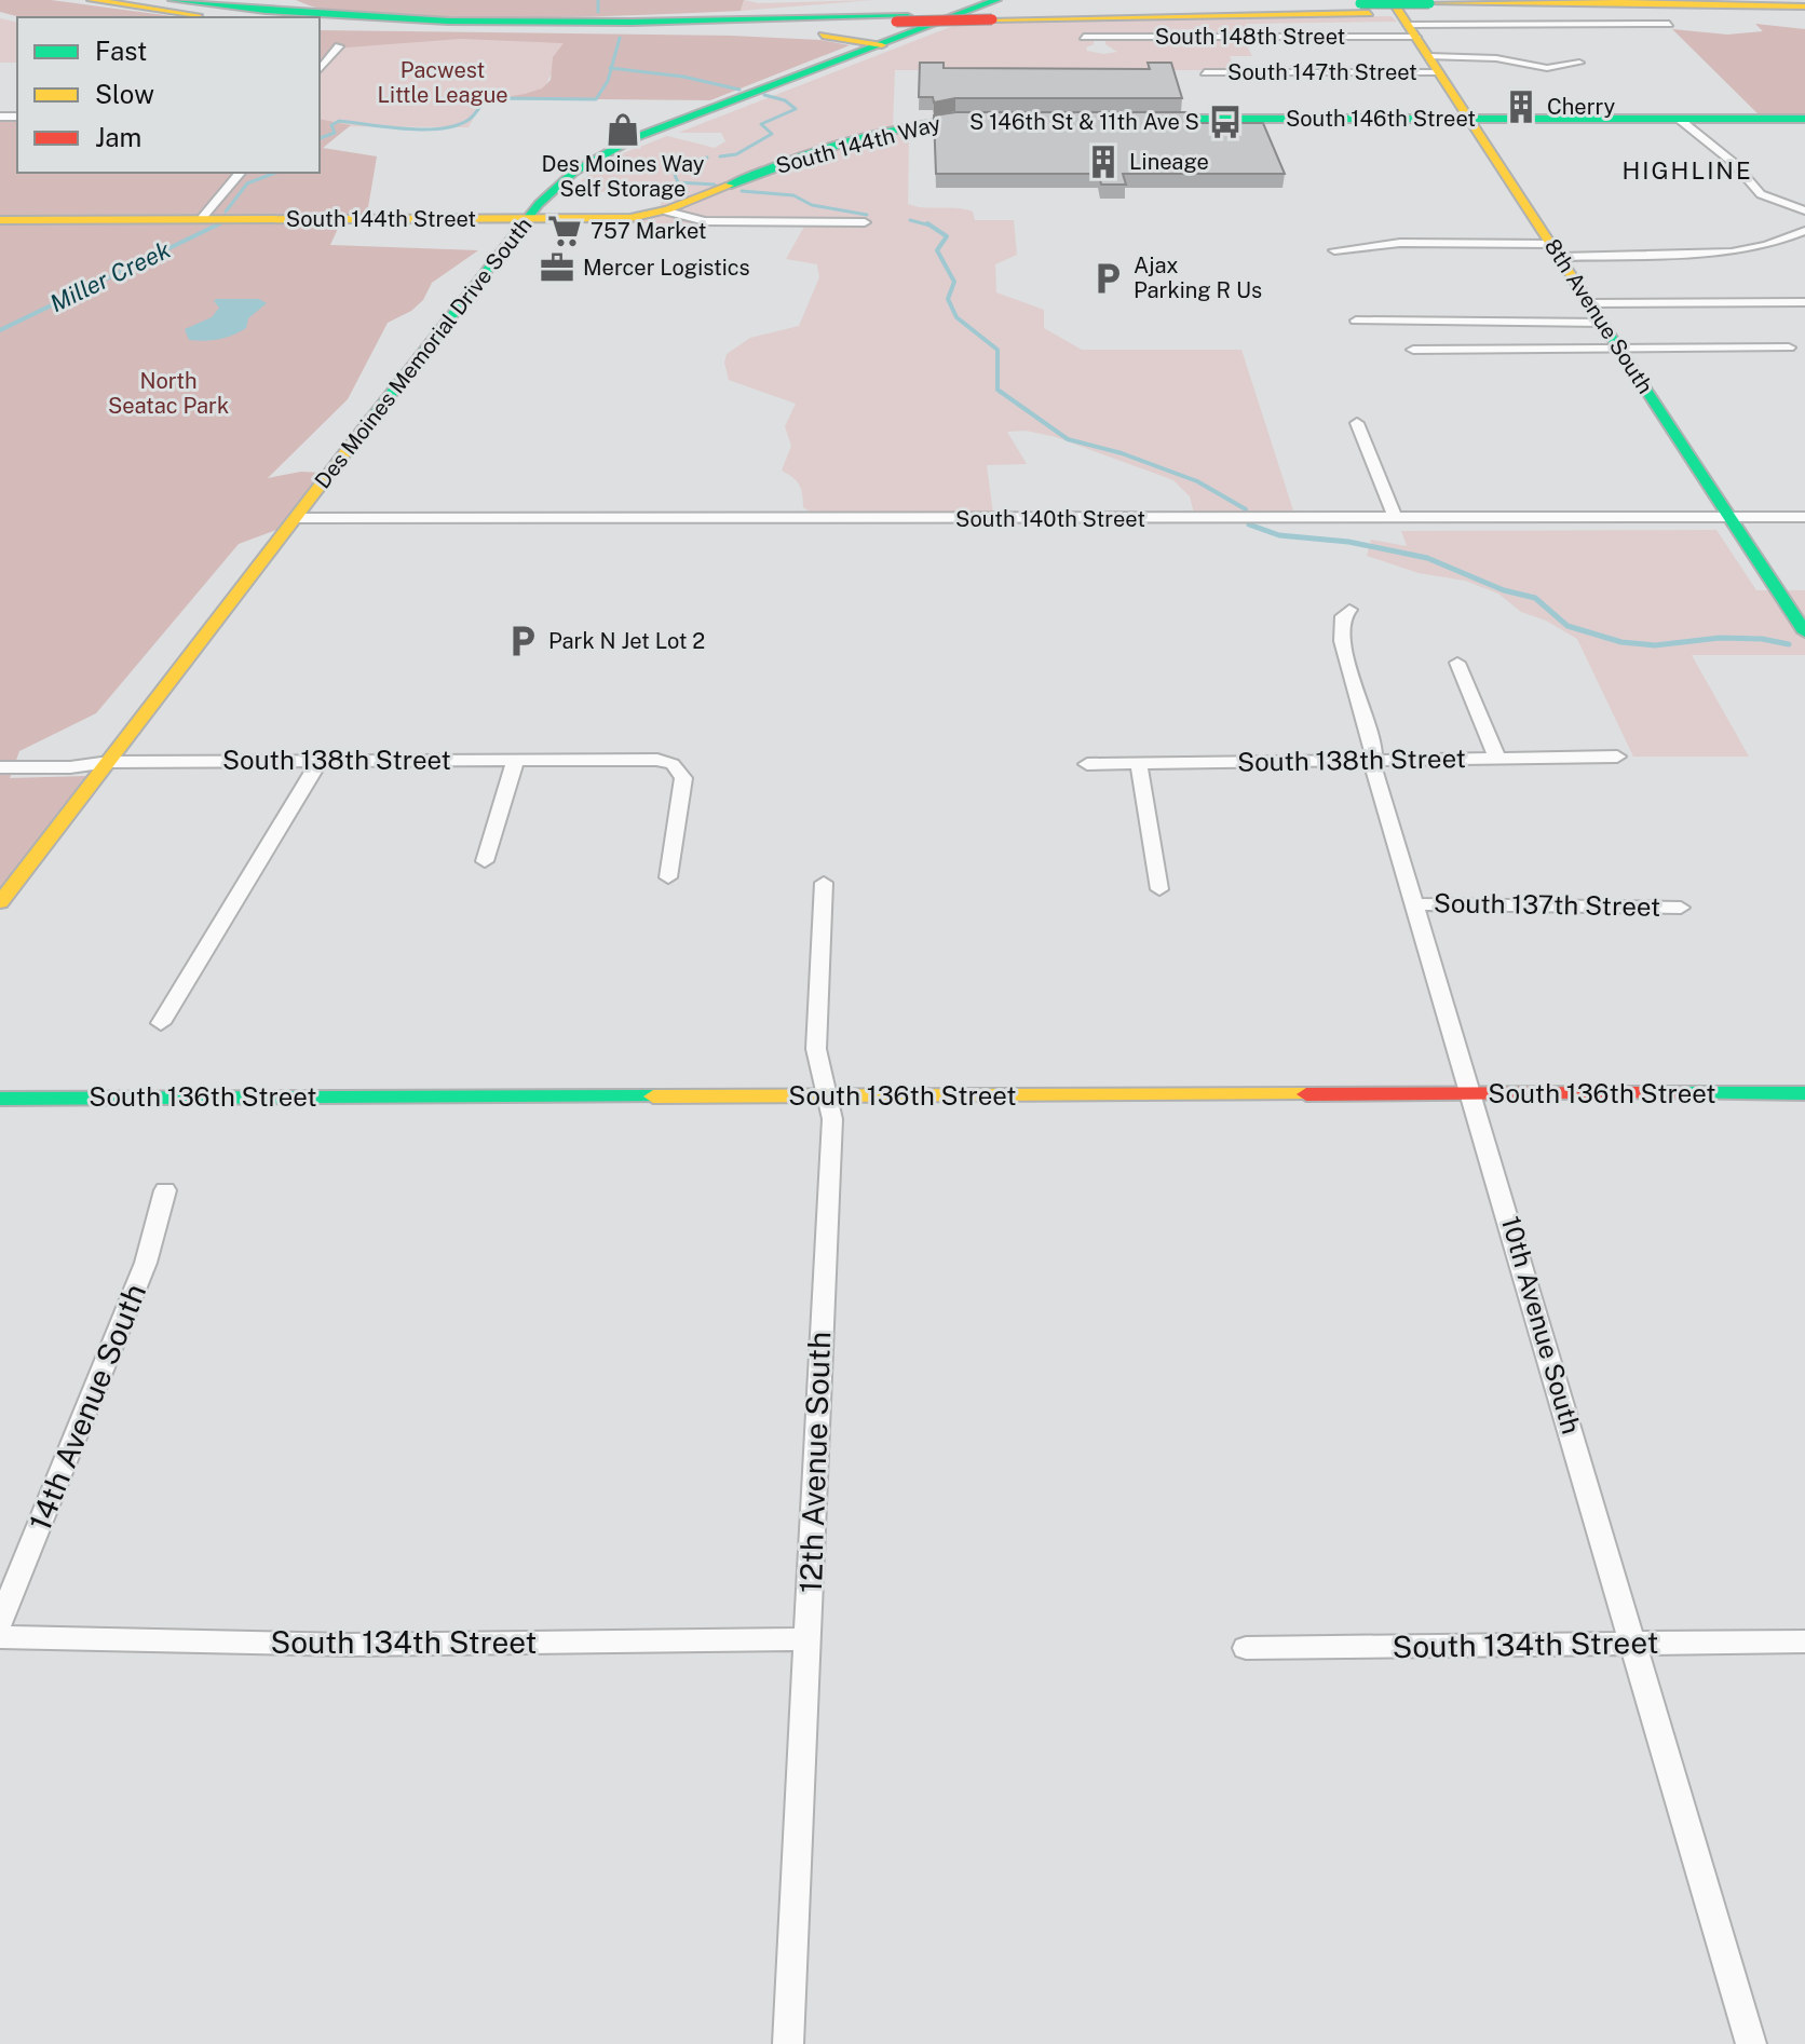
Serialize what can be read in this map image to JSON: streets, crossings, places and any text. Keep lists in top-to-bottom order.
{
  "streets": {
    "main road": [
      "South 146th Street",
      "South 144th Way",
      "South 144th Street",
      "8th Avenue South",
      "Des Moines Memorial Drive South",
      "South 136th Street"
    ],
    "street": [
      "South 148th Street",
      "South 147th Street",
      "South 140th Street",
      "South 138th Street",
      "South 137th Street",
      "10th Avenue South",
      "14th Avenue South",
      "12th Avenue South",
      "South 134th Street"
    ]
  },
  "crossings": [
    ["South 148th Street", "8th Avenue South"],
    ["South 147th Street", "8th Avenue South"],
    ["South 146th Street", "8th Avenue South"],
    ["South 144th Way", "South 144th Street"],
    ["South 144th Street", "Des Moines Memorial Drive South"],
    ["8th Avenue South", "South 140th Street"],
    ["Des Moines Memorial Drive South", "South 140th Street"],
    ["Des Moines Memorial Drive South", "South 138th Street"],
    ["South 138th Street", "10th Avenue South"],
    ["South 137th Street", "10th Avenue South"],
    ["South 136th Street", "10th Avenue South"],
    ["South 136th Street", "12th Avenue South"],
    ["10th Avenue South", "South 134th Street"],
    ["12th Avenue South", "South 134th Street"]
  ],
  "districts": ["HIGHLINE"],
  "water": ["Miller Creek"],
  "parks": ["Pacwest Little League", "North Seatac Park"],
  "places": {
    "building": ["Cherry", "Lineage"],
    "bus stop": ["S 146th St & 11th Ave S"],
    "shop": ["Des Moines Way Self Storage"],
    "supermarket": ["757 Market"],
    "office": ["Mercer Logistics"],
    "parking": ["Ajax Parking R Us", "Park N Jet Lot 2"]
  },
  "legend": ["Fast", "Slow", "Jam"]
}
